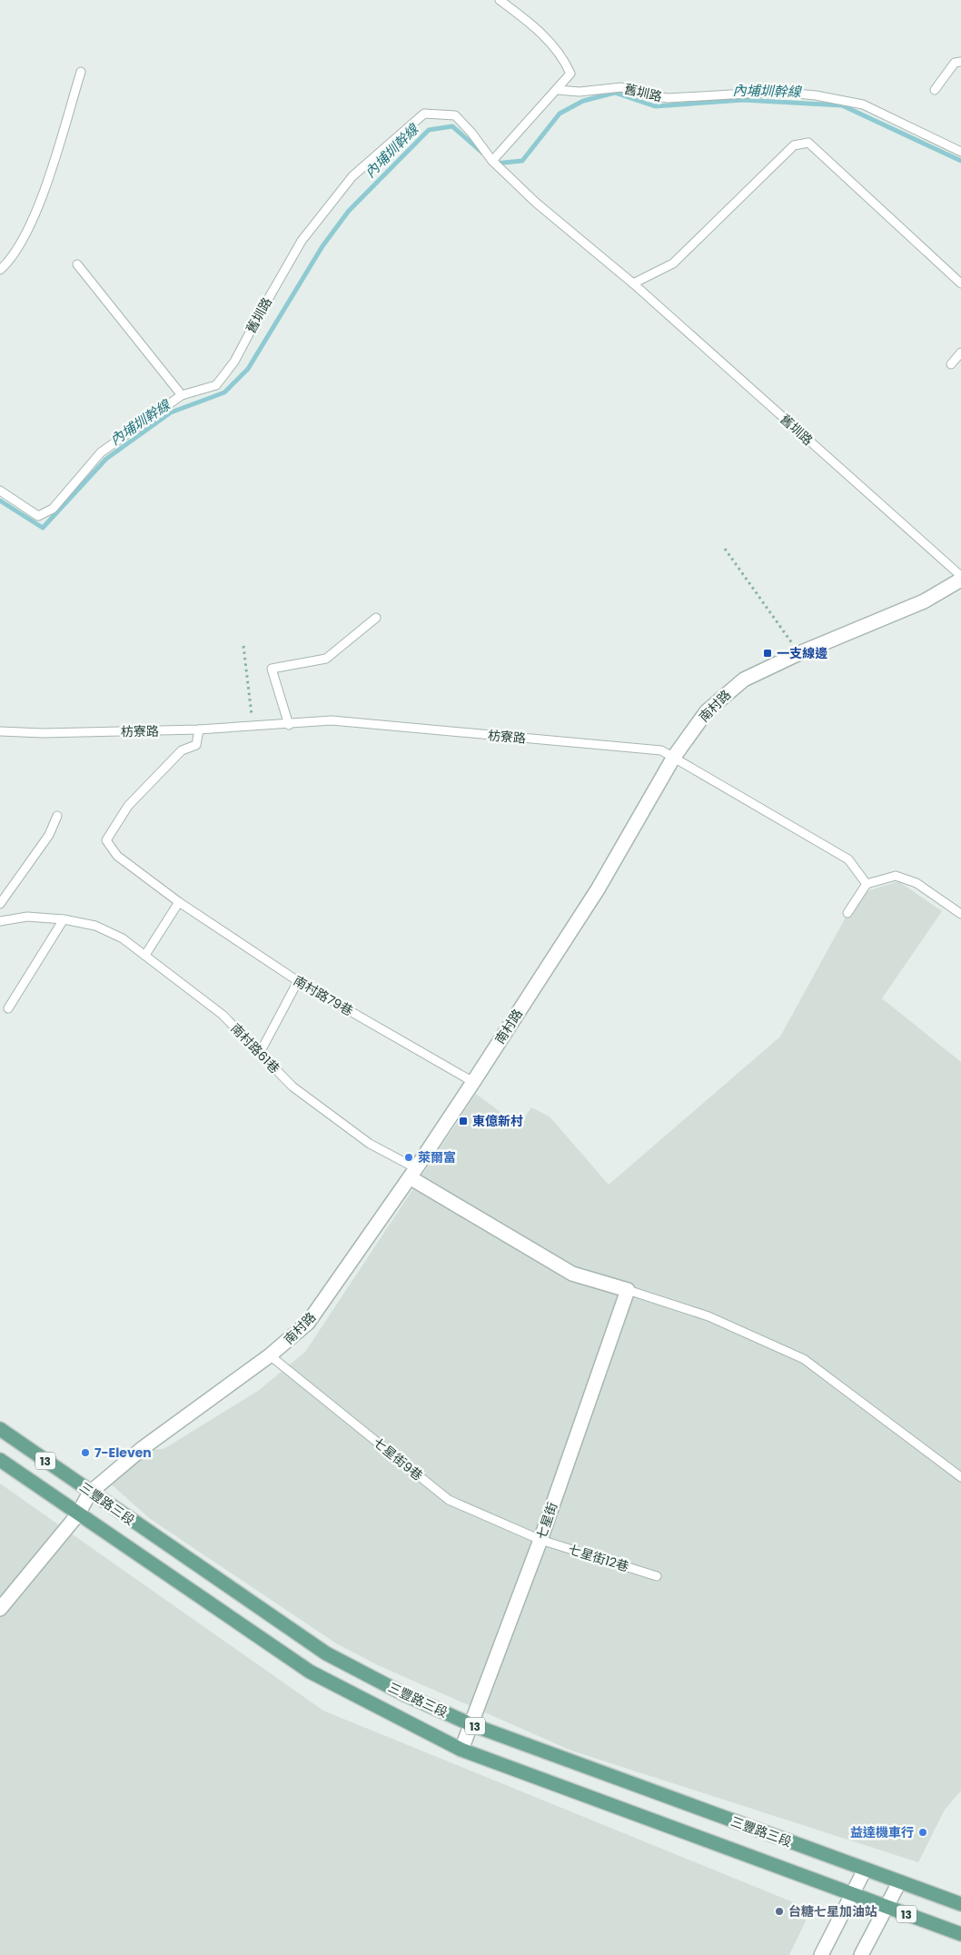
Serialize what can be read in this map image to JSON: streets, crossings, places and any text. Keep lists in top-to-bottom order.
{
  "streets": {
    "main road": ["13", "三豐路三段"],
    "street": ["南村路", "七星街"],
    "lane": [
      "舊圳路",
      "枋寮路",
      "南村路79巷",
      "南村路61巷",
      "七星街9巷",
      "七星街12巷"
    ]
  },
  "crossings": [
    ["南村路", "枋寮路"],
    ["南村路", "南村路79巷"],
    ["南村路", "南村路61巷"],
    ["南村路", "七星街9巷"],
    ["南村路", "三豐路三段"],
    ["枋寮路", "南村路79巷"],
    ["七星街9巷", "七星街"],
    ["七星街9巷", "七星街12巷"],
    ["三豐路三段", "七星街"],
    ["七星街", "七星街12巷"]
  ],
  "water": ["內埔圳幹線"],
  "places": {
    "transit": ["一支線邊", "東億新村"],
    "other": [
      "萊爾富",
      "7-Eleven",
      "益達機車行",
      "台糖七星加油站"
    ]
  }
}
